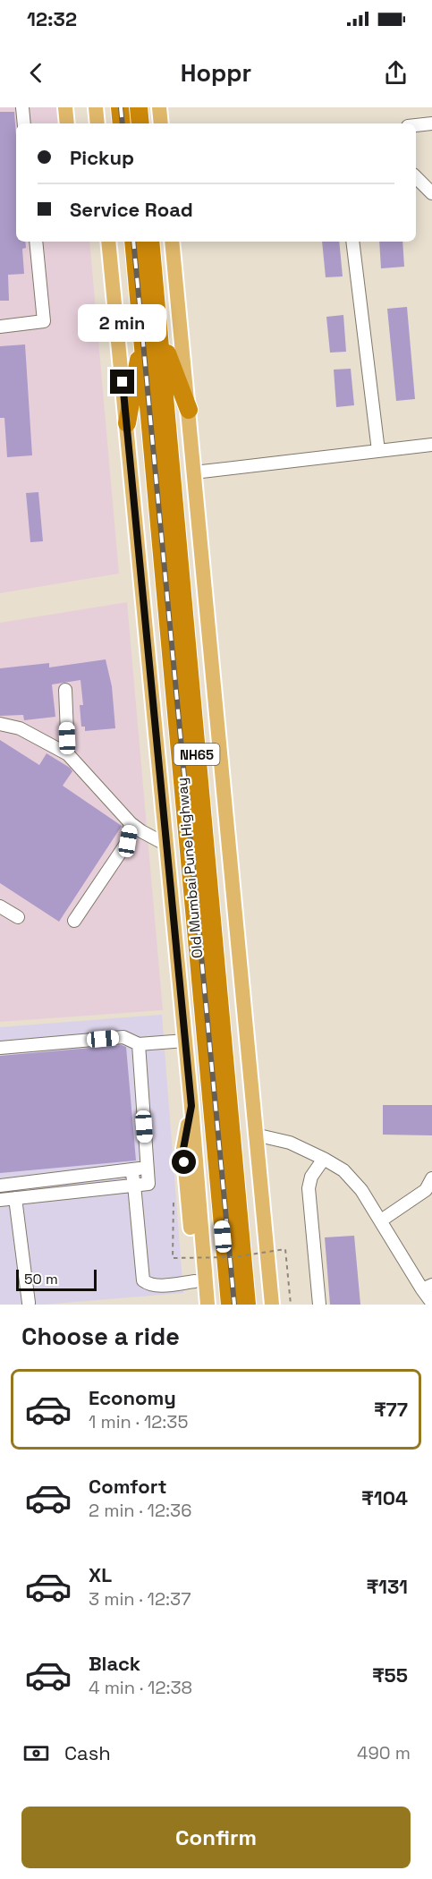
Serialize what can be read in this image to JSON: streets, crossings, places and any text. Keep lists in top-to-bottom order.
{
  "streets": {
    "highway": ["NH65", "Old Mumbai Pune Highway"]
  },
  "scale_bar": "50 m",
  "page": {
    "status": "12:32",
    "header": "Hoppr",
    "banner": ["Pickup", "Service Road"],
    "bubble": "2 min",
    "scale": "50 m",
    "heading": "Choose a ride",
    "list": [
      {
        "name": "Economy",
        "note": "1 min · 12:35",
        "value": "₹77"
      },
      {
        "name": "Comfort",
        "note": "2 min · 12:36",
        "value": "₹104"
      },
      {
        "name": "XL",
        "note": "3 min · 12:37",
        "value": "₹131"
      },
      {
        "name": "Black",
        "note": "4 min · 12:38",
        "value": "₹55"
      }
    ],
    "pay": ["Cash", "490 m"],
    "buttons": "Confirm"
  }
}
